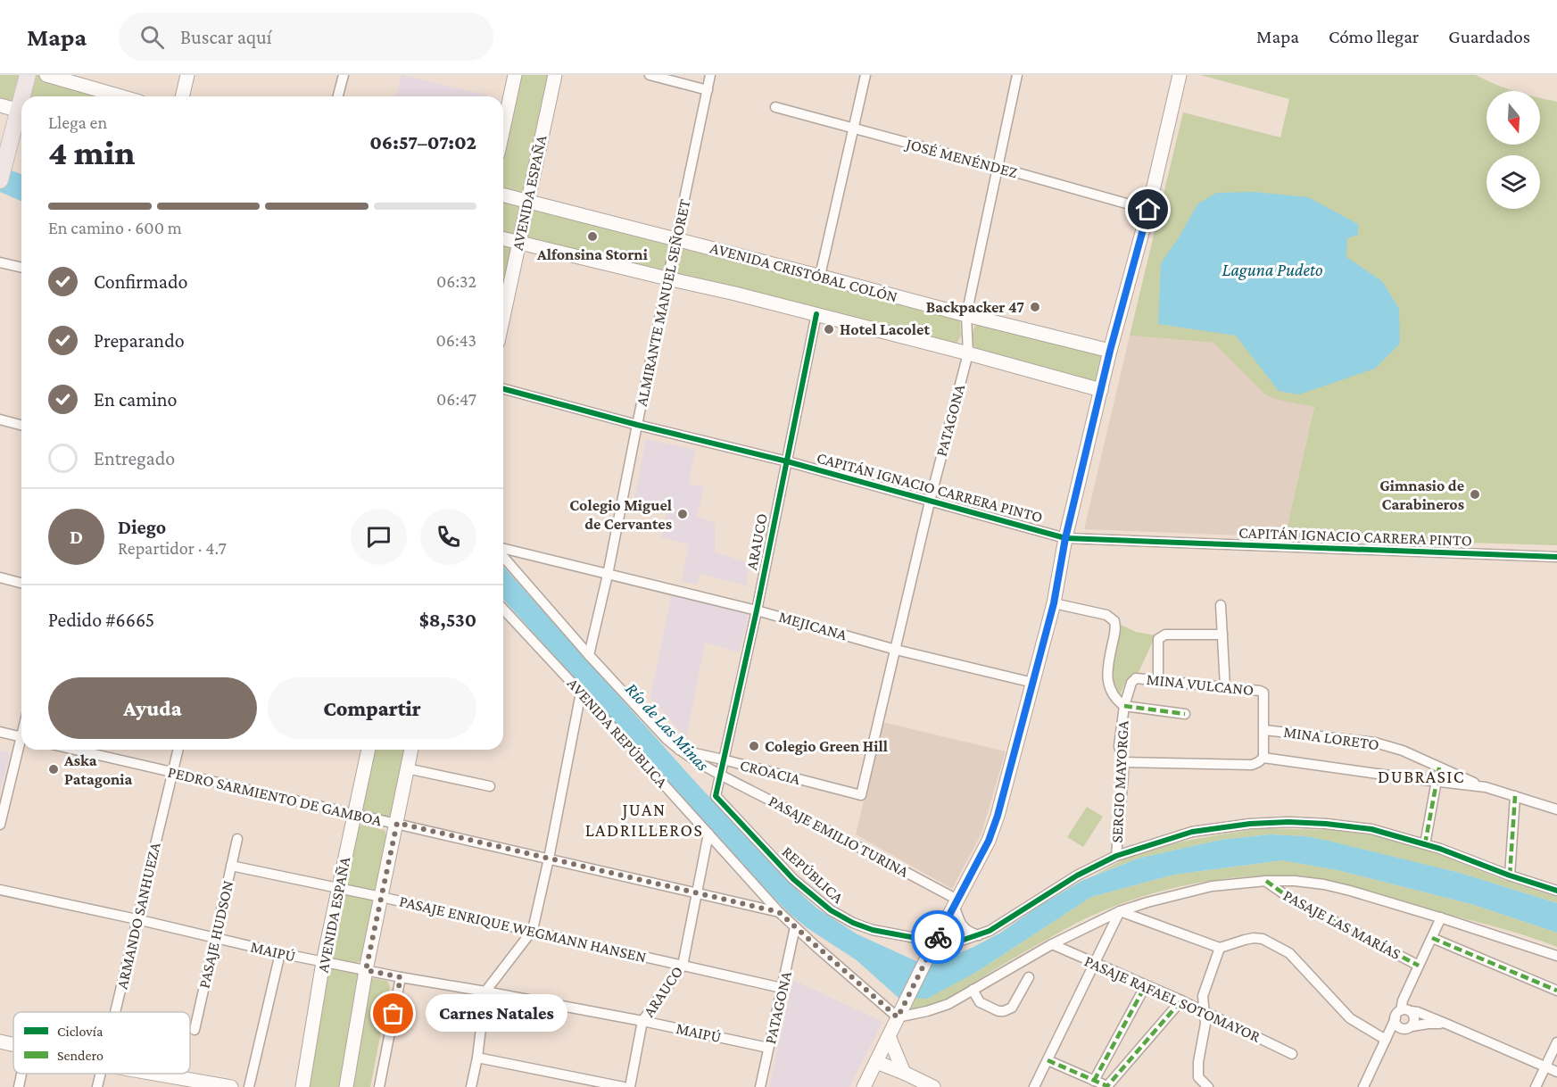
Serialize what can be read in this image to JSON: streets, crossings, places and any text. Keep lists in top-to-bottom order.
{
  "streets": {
    "street": [
      "JOSÉ MENÉNDEZ",
      "AVENIDA ESPAÑA",
      "AVENIDA CRISTÓBAL COLÓN",
      "ALMIRANTE MANUEL SEÑORET",
      "PATAGONA",
      "CAPITÁN IGNACIO CARRERA PINTO",
      "ARAUCO",
      "MEJICANA",
      "MINA VULCANO",
      "AVENIDA REPÚBLICA",
      "MINA LORETO",
      "CROACIA",
      "SERGIO MAYORGA",
      "PEDRO SARMIENTO DE GAMBOA",
      "PASAJE EMILIO TURINA",
      "REPÚBLICA",
      "ARMANDO SANHUEZA",
      "PASAJE LAS MARÍAS",
      "PASAJE ENRIQUE WEGMANN HANSEN",
      "PASAJE HUDSON",
      "MAIPÚ",
      "PASAJE RAFAEL SOTOMAYOR"
    ]
  },
  "crossings": [
    ["JOSÉ MENÉNDEZ", "PATAGONA"],
    ["AVENIDA ESPAÑA", "AVENIDA CRISTÓBAL COLÓN"],
    ["AVENIDA ESPAÑA", "PEDRO SARMIENTO DE GAMBOA"],
    ["AVENIDA ESPAÑA", "PASAJE ENRIQUE WEGMANN HANSEN"],
    ["AVENIDA ESPAÑA", "MAIPÚ"],
    ["AVENIDA CRISTÓBAL COLÓN", "ALMIRANTE MANUEL SEÑORET"],
    ["AVENIDA CRISTÓBAL COLÓN", "PATAGONA"],
    ["ALMIRANTE MANUEL SEÑORET", "CAPITÁN IGNACIO CARRERA PINTO"],
    ["ALMIRANTE MANUEL SEÑORET", "MEJICANA"],
    ["ALMIRANTE MANUEL SEÑORET", "AVENIDA REPÚBLICA"],
    ["PATAGONA", "CAPITÁN IGNACIO CARRERA PINTO"],
    ["PATAGONA", "MEJICANA"],
    ["PATAGONA", "AVENIDA REPÚBLICA"],
    ["PATAGONA", "CROACIA"],
    ["PATAGONA", "PASAJE ENRIQUE WEGMANN HANSEN"],
    ["PATAGONA", "MAIPÚ"],
    ["CAPITÁN IGNACIO CARRERA PINTO", "ARAUCO"],
    ["ARAUCO", "MEJICANA"],
    ["ARAUCO", "AVENIDA REPÚBLICA"],
    ["ARAUCO", "CROACIA"],
    ["ARAUCO", "PEDRO SARMIENTO DE GAMBOA"],
    ["ARAUCO", "PASAJE EMILIO TURINA"],
    ["ARAUCO", "REPÚBLICA"],
    ["ARAUCO", "PASAJE ENRIQUE WEGMANN HANSEN"],
    ["ARAUCO", "MAIPÚ"],
    ["MINA VULCANO", "MINA LORETO"],
    ["MINA VULCANO", "SERGIO MAYORGA"],
    ["AVENIDA REPÚBLICA", "CROACIA"],
    ["AVENIDA REPÚBLICA", "PEDRO SARMIENTO DE GAMBOA"],
    ["AVENIDA REPÚBLICA", "PASAJE EMILIO TURINA"],
    ["AVENIDA REPÚBLICA", "REPÚBLICA"],
    ["PEDRO SARMIENTO DE GAMBOA", "ARMANDO SANHUEZA"],
    ["PASAJE EMILIO TURINA", "REPÚBLICA"],
    ["ARMANDO SANHUEZA", "MAIPÚ"],
    ["PASAJE ENRIQUE WEGMANN HANSEN", "PASAJE HUDSON"],
    ["PASAJE HUDSON", "MAIPÚ"]
  ],
  "districts": ["DUBRASIC", "JUAN LADRILLEROS"],
  "water": ["Laguna Pudeto", "Río de Las Minas"],
  "places": [
    "Alfonsina Storni",
    "Backpacker 47",
    "Hotel Lacolet",
    "Gimnasio de Carabineros",
    "Colegio Miguel de Cervantes",
    "Colegio Green Hill",
    "Aska Patagonia",
    "Carnes Natales"
  ],
  "legend": ["Ciclovía", "Sendero"],
  "north": "bottom",
  "page": {
    "header": "Mapa",
    "search": "Buscar aquí",
    "nav": ["Mapa", "Cómo llegar", "Guardados"],
    "heading": ["4 min", "Llega en", "06:57–07:02"],
    "panel": [
      "Diego",
      "Repartidor · 4.7",
      "Pedido #6665",
      "$8,530"
    ],
    "bar": "En camino · 600 m",
    "list": [
      ["Confirmado", "06:32"],
      ["Preparando", "06:43"],
      ["En camino", "06:47"],
      "Entregado"
    ],
    "round": "D",
    "buttons": ["Ayuda", "Compartir"],
    "bubble": "Carnes Natales"
  }
}
